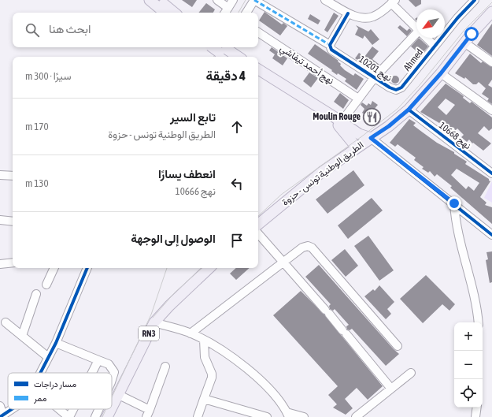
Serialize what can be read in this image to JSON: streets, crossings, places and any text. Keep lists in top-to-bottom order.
{
  "streets": {
    "main road": ["الطريق الوطنية تونس - حزوة", "RN3"],
    "street": [
      "Ahmed",
      "نهج أحمد تيفاشي",
      "نهج 10201",
      "نهج 10668"
    ]
  },
  "crossings": [
    ["Ahmed", "نهج 10201"],
    ["نهج 10668", "الطريق الوطنية تونس - حزوة"]
  ],
  "places": {
    "restaurant": ["Moulin Rouge"]
  },
  "legend": ["مسار دراجات", "ممر"],
  "north": "bottom left",
  "page": {
    "search": "ابحث هنا",
    "heading": ["4 دقيقة", "سيرًا · 300 m"],
    "list": [
      ["تابع السير", "الطريق الوطنية تونس - حزوة", "170 m"],
      ["انعطف يسارًا", "نهج 10666", "130 m"],
      "الوصول إلى الوجهة"
    ],
    "map_buttons": ["+", "−"]
  }
}
